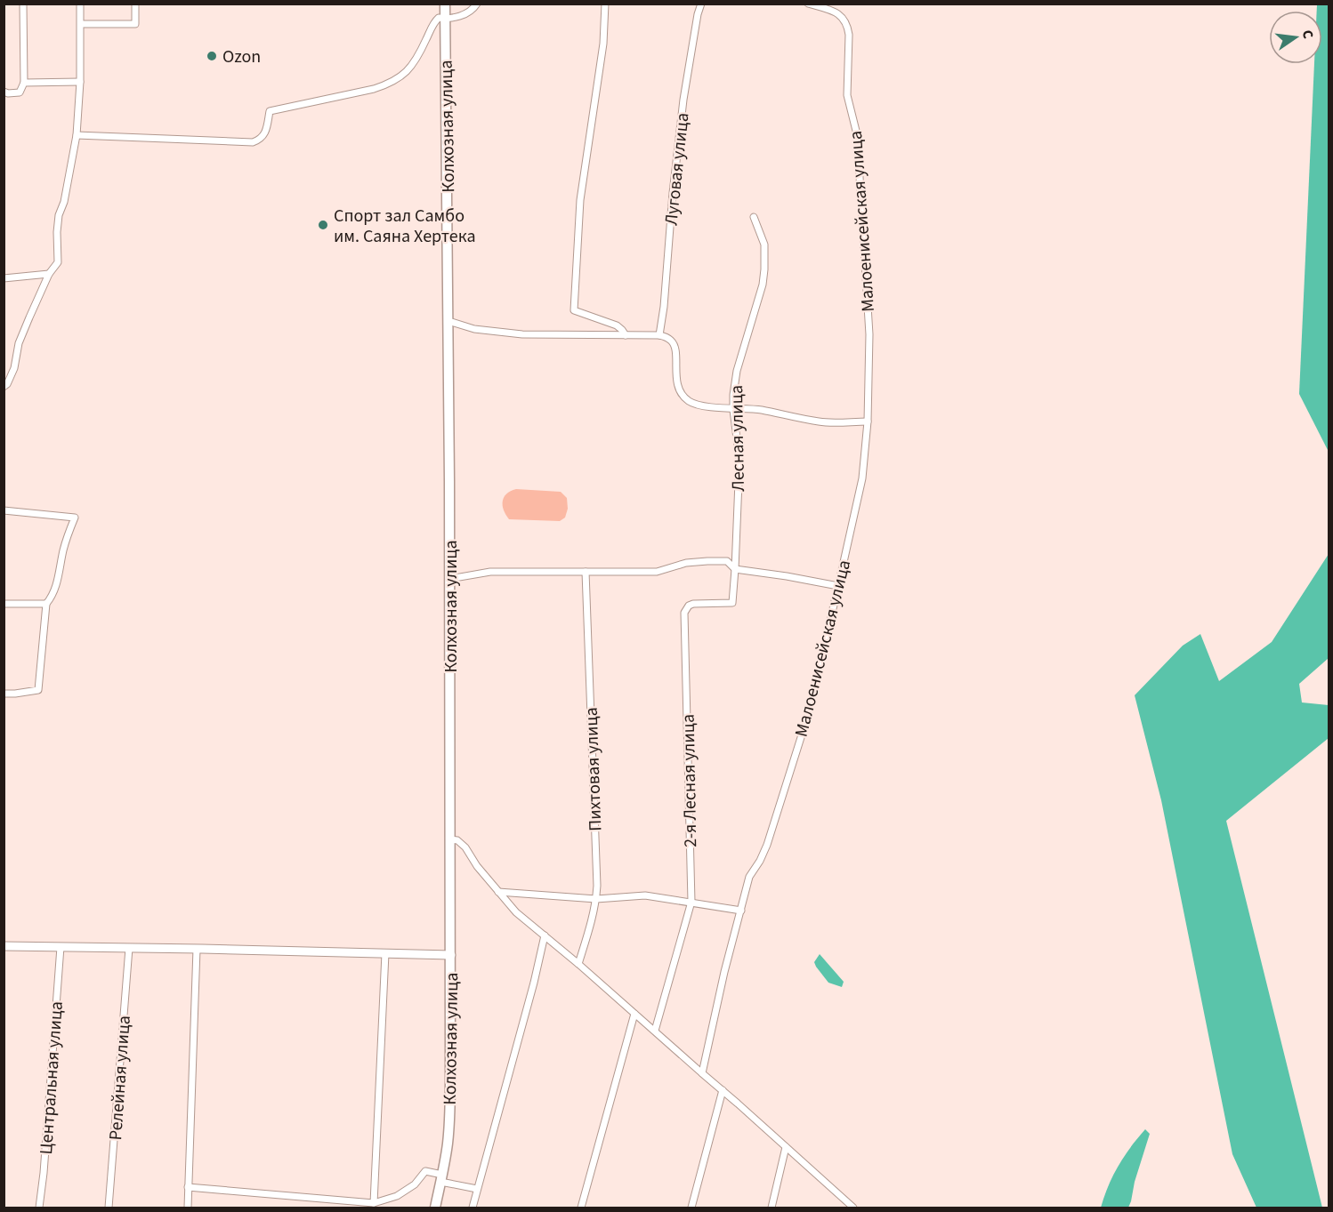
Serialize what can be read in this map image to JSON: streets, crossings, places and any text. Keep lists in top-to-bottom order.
{
  "streets": {
    "main road": ["Колхозная улица"],
    "street": [
      "Луговая улица",
      "Малоенисейская улица",
      "Лесная улица",
      "Пихтовая улица",
      "2-я Лесная улица",
      "Центральная улица",
      "Релейная улица"
    ]
  },
  "crossings": [
    ["Лесная улица", "2-я Лесная улица"]
  ],
  "places": ["Ozon", "Спорт зал Самбо им. Саяна Хертека"],
  "north": "right"
}
